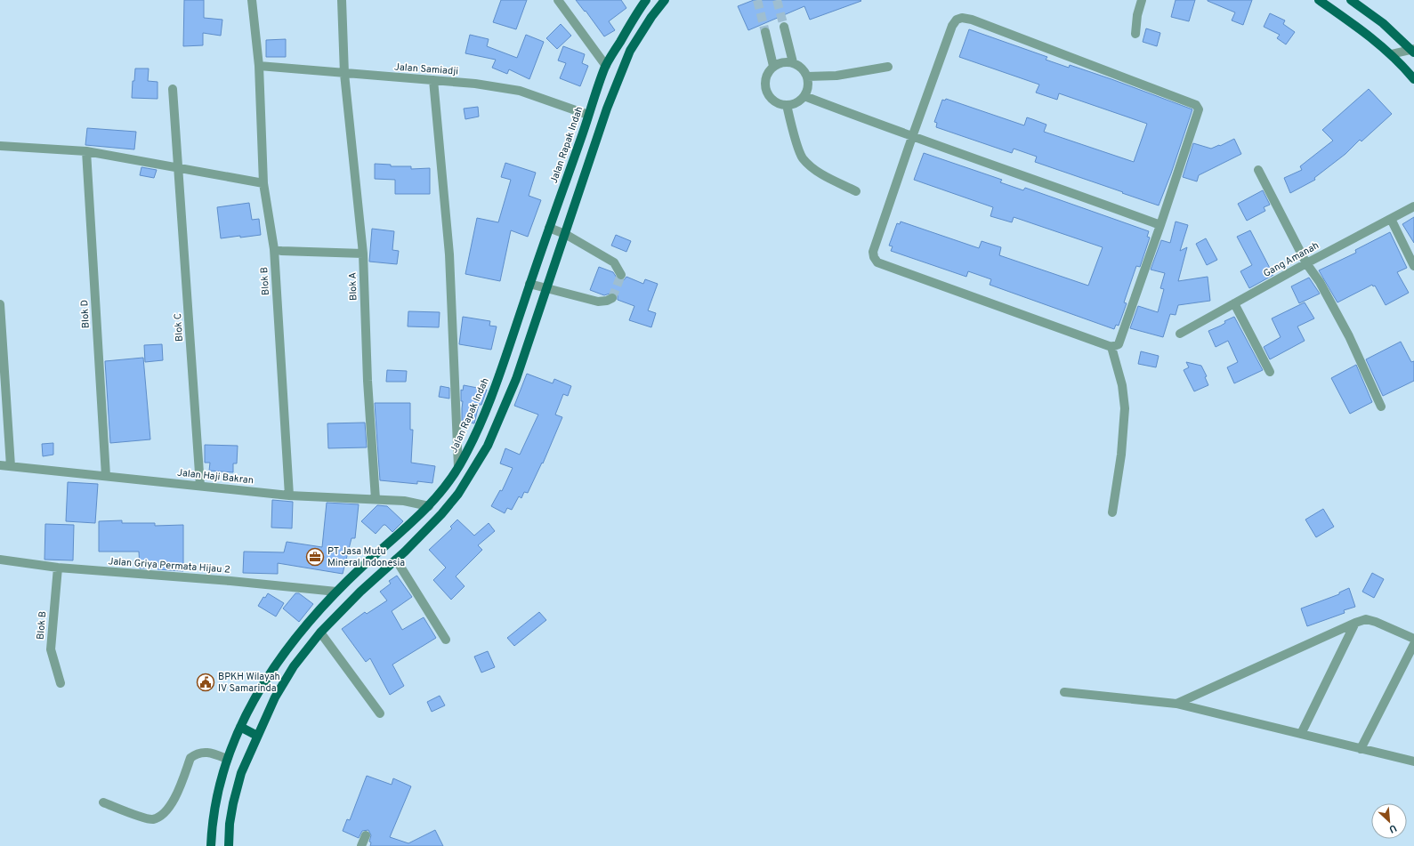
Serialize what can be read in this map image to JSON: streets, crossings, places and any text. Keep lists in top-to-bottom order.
{
  "streets": {
    "main road": ["Jalan Rapak Indah"],
    "street": [
      "Jalan Samiadji",
      "Gang Amanah",
      "Blok B",
      "Blok A",
      "Blok D",
      "Blok C",
      "Jalan Haji Bakran",
      "Jalan Griya Permata Hijau 2"
    ]
  },
  "crossings": [
    ["Jalan Samiadji", "Jalan Rapak Indah"],
    ["Jalan Samiadji", "Blok B"],
    ["Jalan Samiadji", "Blok A"],
    ["Jalan Rapak Indah", "Jalan Haji Bakran"],
    ["Jalan Rapak Indah", "Jalan Griya Permata Hijau 2"],
    ["Blok B", "Jalan Haji Bakran"],
    ["Blok B", "Jalan Griya Permata Hijau 2"],
    ["Blok A", "Jalan Haji Bakran"],
    ["Blok D", "Jalan Haji Bakran"],
    ["Blok C", "Jalan Haji Bakran"]
  ],
  "places": {
    "office": ["PT Jasa Mutu Mineral Indonesia"],
    "public building": ["BPKH Wilayah IV Samarinda"]
  },
  "north": "bottom right"
}
